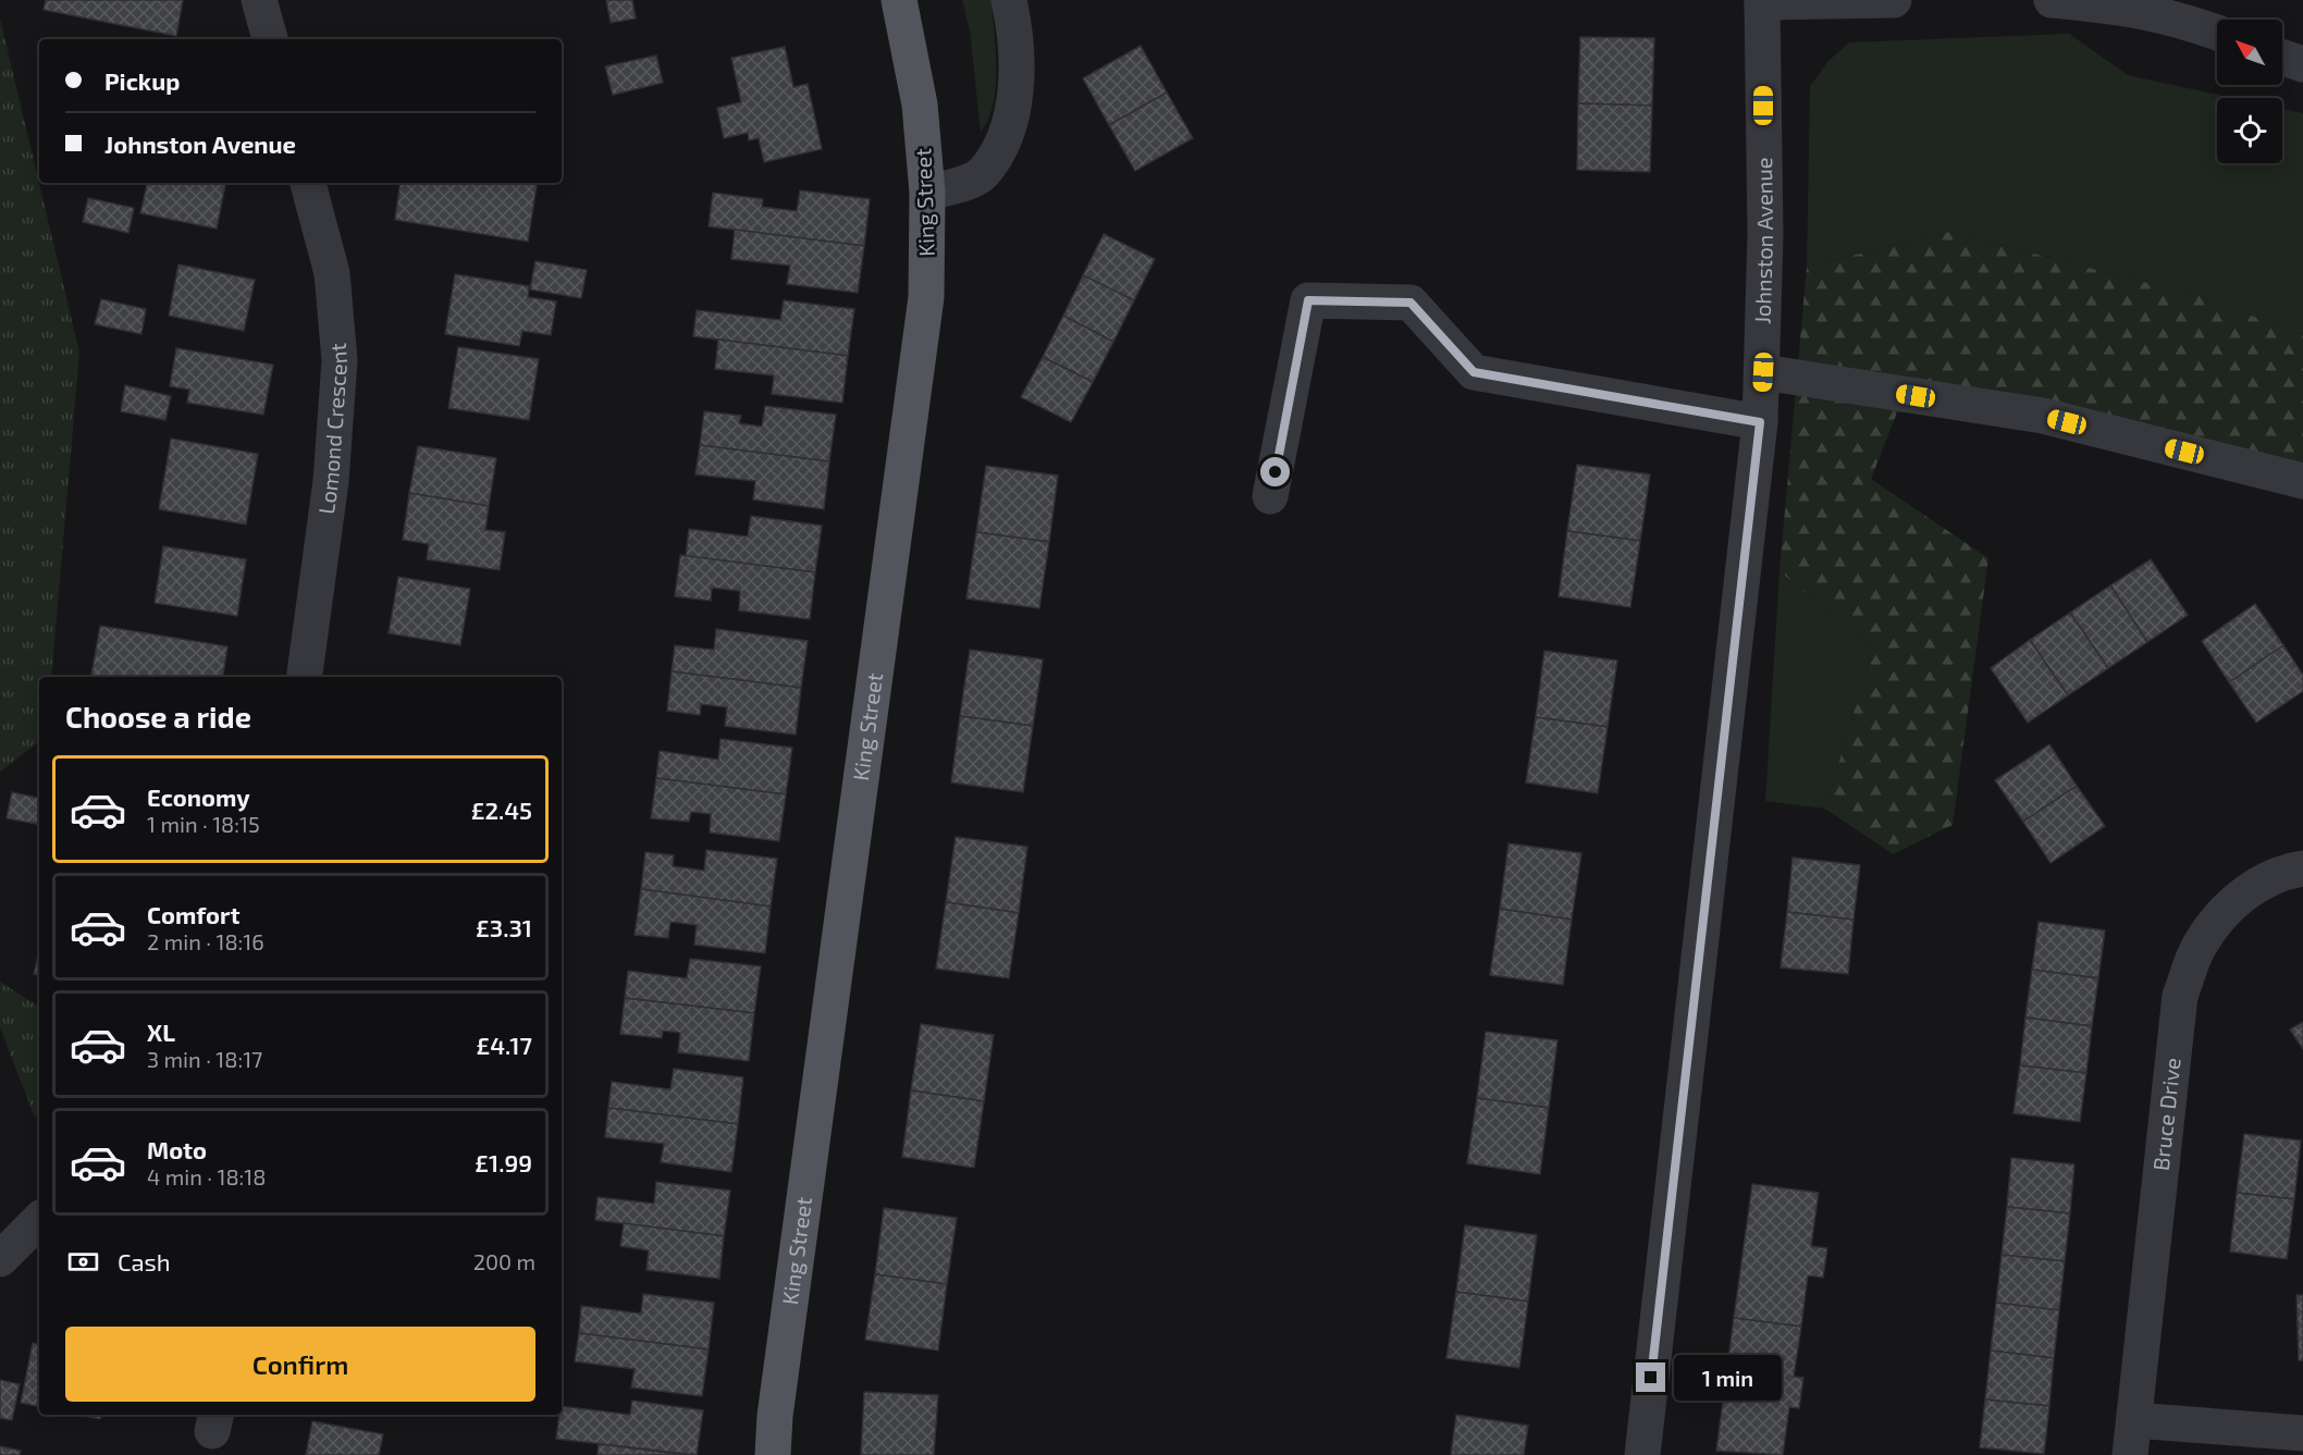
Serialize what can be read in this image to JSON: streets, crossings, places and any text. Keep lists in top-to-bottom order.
{
  "streets": {
    "main road": ["King Street"],
    "street": ["Johnston Avenue", "Lomond Crescent", "Bruce Drive"]
  },
  "north": "top left",
  "page": {
    "banner": ["Pickup", "Johnston Avenue"],
    "heading": "Choose a ride",
    "list": [
      {
        "name": "Economy",
        "note": "1 min · 18:15",
        "value": "£2.45"
      },
      {
        "name": "Comfort",
        "note": "2 min · 18:16",
        "value": "£3.31"
      },
      {
        "name": "XL",
        "note": "3 min · 18:17",
        "value": "£4.17"
      },
      {
        "name": "Moto",
        "note": "4 min · 18:18",
        "value": "£1.99"
      }
    ],
    "pay": ["Cash", "200 m"],
    "buttons": "Confirm",
    "bubble": "1 min"
  }
}
